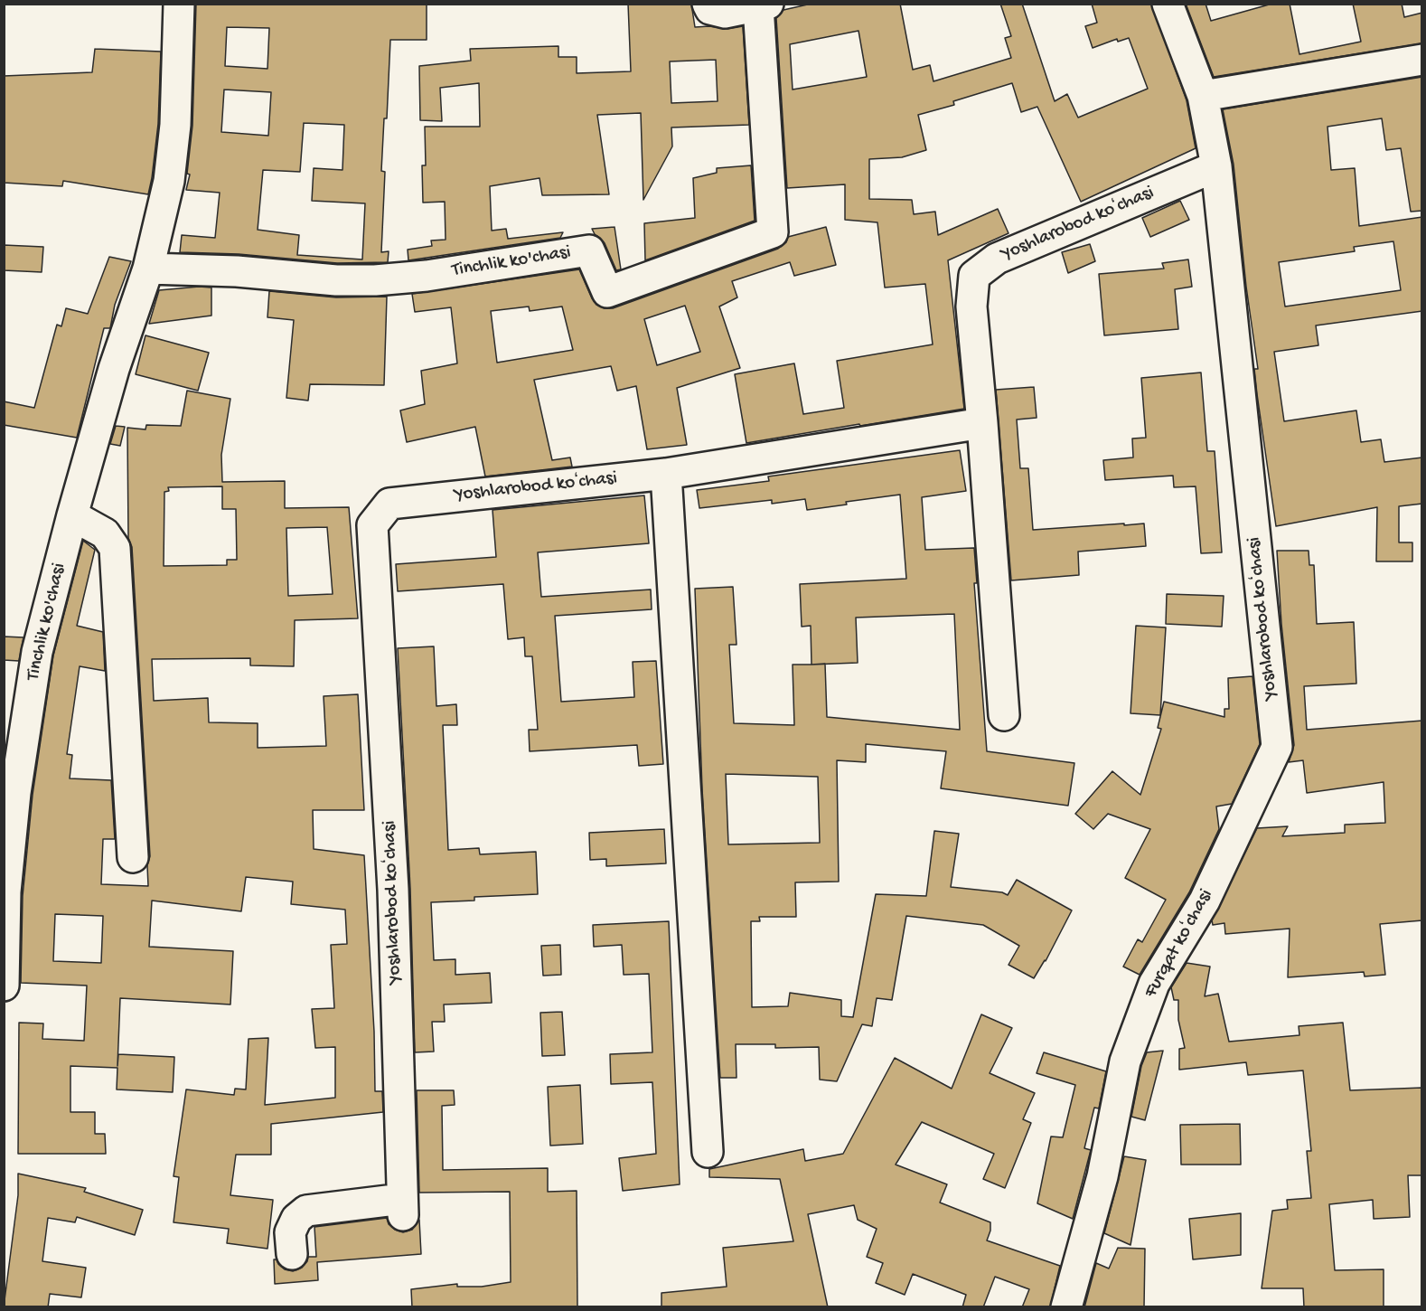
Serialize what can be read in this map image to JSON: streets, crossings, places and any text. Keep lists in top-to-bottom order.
{
  "streets": {
    "street": ["Yoshlarobod koʻchasi", "Tinchlik ko'chasi", "Furqat koʻchasi"]
  },
  "crossings": [
    ["Yoshlarobod koʻchasi", "Furqat koʻchasi"]
  ]
}
